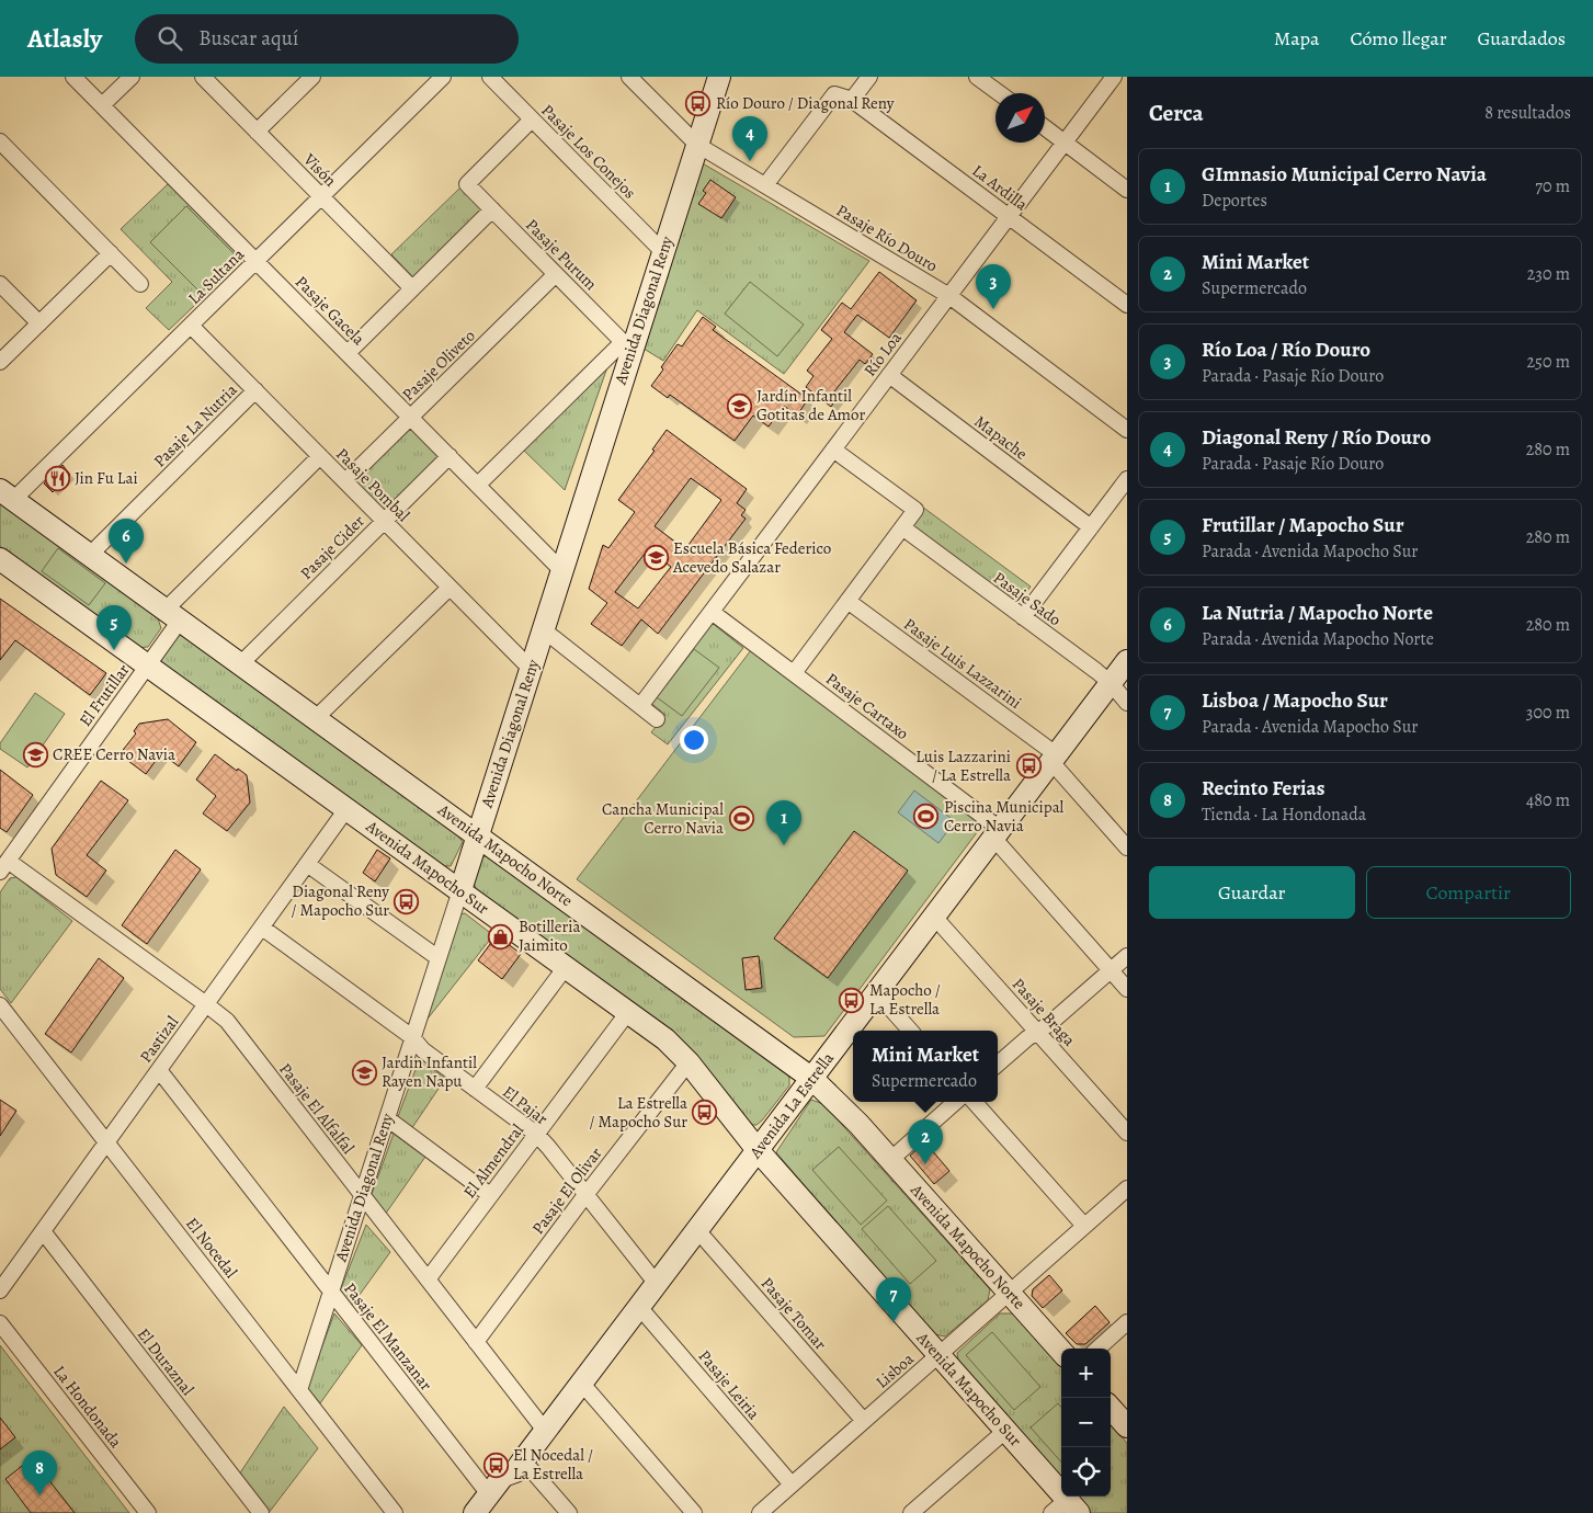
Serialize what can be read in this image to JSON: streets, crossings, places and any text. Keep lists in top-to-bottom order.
{
  "streets": {
    "street": [
      "Pasaje Los Conejos",
      "Visón",
      "La Ardilla",
      "Pasaje Río Douro",
      "Pasaje Purum",
      "La Sultana",
      "Pasaje Gacela",
      "Avenida Diagonal Reny",
      "Río Loa",
      "Pasaje Oliveto",
      "Pasaje La Nutria",
      "Mapache",
      "Pasaje Pombal",
      "Pasaje Cider",
      "Pasaje Sado",
      "Pasaje Luis Lazzarini",
      "El Frutillar",
      "Pasaje Cartaxo",
      "Avenida Mapocho Norte",
      "Avenida Mapocho Sur",
      "Pasaje Braga",
      "Pastizal",
      "El Pajar",
      "Avenida La Estrella",
      "Pasaje El Alfalfal",
      "El Almendral",
      "Pasaje El Olivar",
      "El Nocedal",
      "Pasaje Tomar",
      "Pasaje El Manzanar",
      "El Duraznal",
      "Lisboa",
      "Pasaje Leiria",
      "La Hondonada"
    ]
  },
  "crossings": [
    ["Pasaje Los Conejos", "Pasaje Purum"],
    ["Pasaje Los Conejos", "Avenida Diagonal Reny"],
    ["Visón", "La Sultana"],
    ["La Ardilla", "Río Loa"],
    ["Pasaje Río Douro", "Avenida Diagonal Reny"],
    ["Pasaje Río Douro", "Río Loa"],
    ["Pasaje Purum", "Avenida Diagonal Reny"],
    ["Pasaje Purum", "Pasaje Oliveto"],
    ["La Sultana", "Pasaje Gacela"],
    ["La Sultana", "Pasaje Pombal"],
    ["La Sultana", "Avenida Mapocho Norte"],
    ["Pasaje Gacela", "Avenida Diagonal Reny"],
    ["Pasaje Gacela", "Pasaje Oliveto"],
    ["Pasaje Gacela", "Pasaje Cider"],
    ["Avenida Diagonal Reny", "Pasaje Pombal"],
    ["Avenida Diagonal Reny", "Avenida Mapocho Norte"],
    ["Avenida Diagonal Reny", "Avenida Mapocho Sur"],
    ["Avenida Diagonal Reny", "El Pajar"],
    ["Avenida Diagonal Reny", "Pasaje El Alfalfal"],
    ["Avenida Diagonal Reny", "El Nocedal"],
    ["Avenida Diagonal Reny", "Pasaje El Manzanar"],
    ["Río Loa", "Mapache"],
    ["Río Loa", "Pasaje Cartaxo"],
    ["Pasaje Oliveto", "Pasaje Pombal"],
    ["Pasaje La Nutria", "Pasaje Pombal"],
    ["Pasaje La Nutria", "Avenida Mapocho Norte"],
    ["Pasaje Pombal", "Pasaje Cider"],
    ["Pasaje Cider", "Avenida Mapocho Norte"],
    ["Pasaje Sado", "Avenida La Estrella"],
    ["Pasaje Luis Lazzarini", "Avenida La Estrella"],
    ["El Frutillar", "Avenida Mapocho Norte"],
    ["El Frutillar", "Avenida Mapocho Sur"],
    ["El Frutillar", "Pasaje El Alfalfal"],
    ["Pasaje Cartaxo", "Avenida La Estrella"],
    ["Avenida Mapocho Norte", "Avenida La Estrella"],
    ["Avenida Mapocho Norte", "Lisboa"],
    ["Avenida Mapocho Sur", "Pastizal"],
    ["Avenida Mapocho Sur", "Avenida La Estrella"],
    ["Avenida Mapocho Sur", "El Almendral"],
    ["Avenida Mapocho Sur", "Pasaje El Olivar"],
    ["Avenida Mapocho Sur", "Lisboa"],
    ["Pasaje Braga", "Avenida La Estrella"],
    ["Pastizal", "El Pajar"],
    ["Pastizal", "Pasaje El Alfalfal"],
    ["Pastizal", "El Nocedal"],
    ["Pastizal", "Pasaje El Manzanar"],
    ["Pastizal", "El Duraznal"],
    ["El Pajar", "Avenida La Estrella"],
    ["El Pajar", "El Almendral"],
    ["El Pajar", "Pasaje El Olivar"],
    ["Avenida La Estrella", "Pasaje El Alfalfal"],
    ["Avenida La Estrella", "Pasaje Tomar"],
    ["Avenida La Estrella", "Pasaje El Manzanar"],
    ["Avenida La Estrella", "Pasaje Leiria"],
    ["Pasaje El Alfalfal", "El Almendral"],
    ["Pasaje El Alfalfal", "Pasaje El Olivar"],
    ["Pasaje Tomar", "Lisboa"],
    ["Lisboa", "Pasaje Leiria"]
  ],
  "places": {
    "bus stop": [
      "Río Douro / Diagonal Reny",
      "Luis Lazzarini / La Estrella",
      "Diagonal Reny / Mapocho Sur",
      "Mapocho / La Estrella",
      "La Estrella / Mapocho Sur",
      "El Nocedal / La Estrella"
    ],
    "school or university": [
      "Jardín Infantil Gotitas de Amor",
      "Escuela Básica Federico Acevedo Salazar",
      "CREE Cerro Navia",
      "Jardin Infantil Rayen Napu"
    ],
    "restaurant": ["Jin Fu Lai"],
    "sports": ["Piscina Municipal Cerro Navia", "Cancha Municipal Cerro Navia"],
    "shop": ["Botilleria Jaimito"]
  },
  "north": "top right",
  "page": {
    "header": "Atlasly",
    "search": "Buscar aquí",
    "nav": ["Mapa", "Cómo llegar", "Guardados"],
    "heading": ["Cerca", "8 resultados"],
    "pins": [
      "4",
      "3",
      "6",
      "5",
      "1",
      "2",
      "7",
      "8"
    ],
    "list": [
      {
        "mark": "1",
        "name": "GImnasio Municipal Cerro Navia",
        "note": "Deportes",
        "value": "70 m"
      },
      {
        "mark": "2",
        "name": "Mini Market",
        "note": "Supermercado",
        "value": "230 m"
      },
      {
        "mark": "3",
        "name": "Río Loa / Río Douro",
        "note": "Parada · Pasaje Río Douro",
        "value": "250 m"
      },
      {
        "mark": "4",
        "name": "Diagonal Reny / Río Douro",
        "note": "Parada · Pasaje Río Douro",
        "value": "280 m"
      },
      {
        "mark": "5",
        "name": "Frutillar / Mapocho Sur",
        "note": "Parada · Avenida Mapocho Sur",
        "value": "280 m"
      },
      {
        "mark": "6",
        "name": "La Nutria / Mapocho Norte",
        "note": "Parada · Avenida Mapocho Norte",
        "value": "280 m"
      },
      {
        "mark": "7",
        "name": "Lisboa / Mapocho Sur",
        "note": "Parada · Avenida Mapocho Sur",
        "value": "300 m"
      },
      {
        "mark": "8",
        "name": "Recinto Ferias",
        "note": "Tienda · La Hondonada",
        "value": "480 m"
      }
    ],
    "buttons": ["Guardar", "Compartir"],
    "popup": ["Mini Market", "Supermercado"],
    "map_buttons": ["+", "−"]
  }
}
